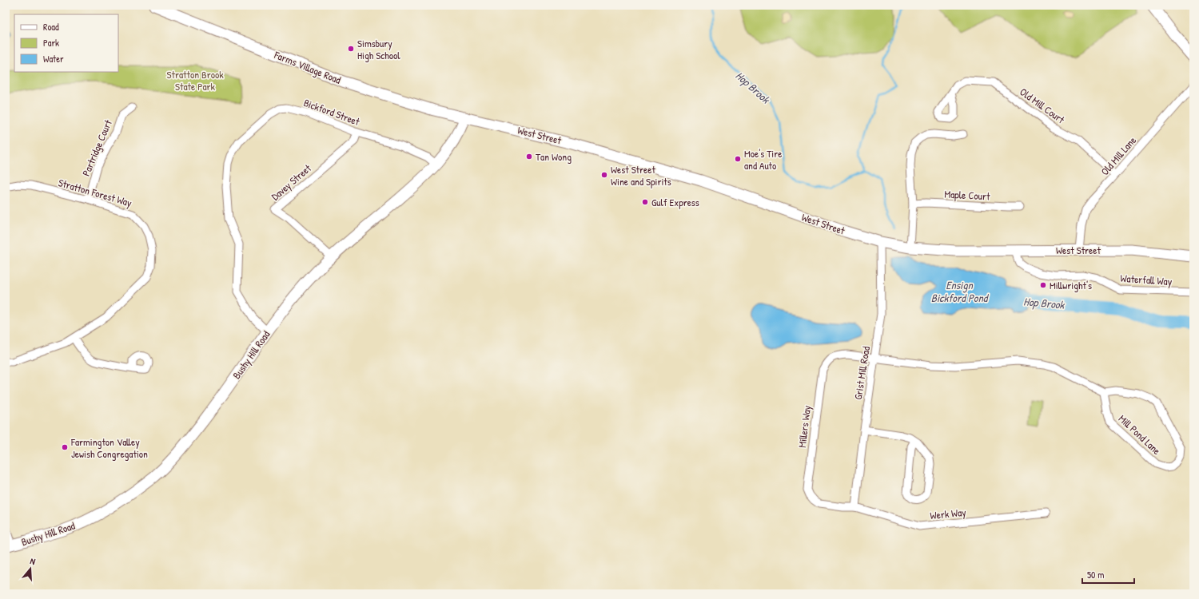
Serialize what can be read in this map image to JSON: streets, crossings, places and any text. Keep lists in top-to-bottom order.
{
  "streets": {
    "main road": ["Farms Village Road", "West Street", "Bushy Hill Road"],
    "street": [
      "Old Mill Court",
      "Bickford Street",
      "Partridge Court",
      "Old Mill Lane",
      "Davey Street",
      "Stratton Forest Way",
      "Maple Court",
      "Waterfall Way",
      "Grist Mill Road",
      "Millers Way",
      "Mill Pond Lane",
      "Werk Way"
    ]
  },
  "crossings": [
    ["Farms Village Road", "West Street"],
    ["Farms Village Road", "Bushy Hill Road"],
    ["Old Mill Court", "Old Mill Lane"],
    ["Bickford Street", "Davey Street"],
    ["Bickford Street", "Bushy Hill Road"],
    ["West Street", "Old Mill Lane"],
    ["West Street", "Waterfall Way"],
    ["West Street", "Bushy Hill Road"],
    ["West Street", "Grist Mill Road"],
    ["Partridge Court", "Stratton Forest Way"],
    ["Davey Street", "Bushy Hill Road"],
    ["Grist Mill Road", "Millers Way"],
    ["Grist Mill Road", "Werk Way"],
    ["Millers Way", "Werk Way"]
  ],
  "water": ["Hop Brook", "Ensign Bickford Pond"],
  "parks": ["Stratton Brook State Park"],
  "places": [
    "Simsbury High School",
    "Tan Wong",
    "Moe's Tire and Auto",
    "West Street Wine and Spirits",
    "Gulf Express",
    "Millwright's",
    "Farmington Valley Jewish Congregation"
  ],
  "legend": ["Road", "Park", "Water"],
  "scale_bar": "50 m",
  "north": "top"
}
